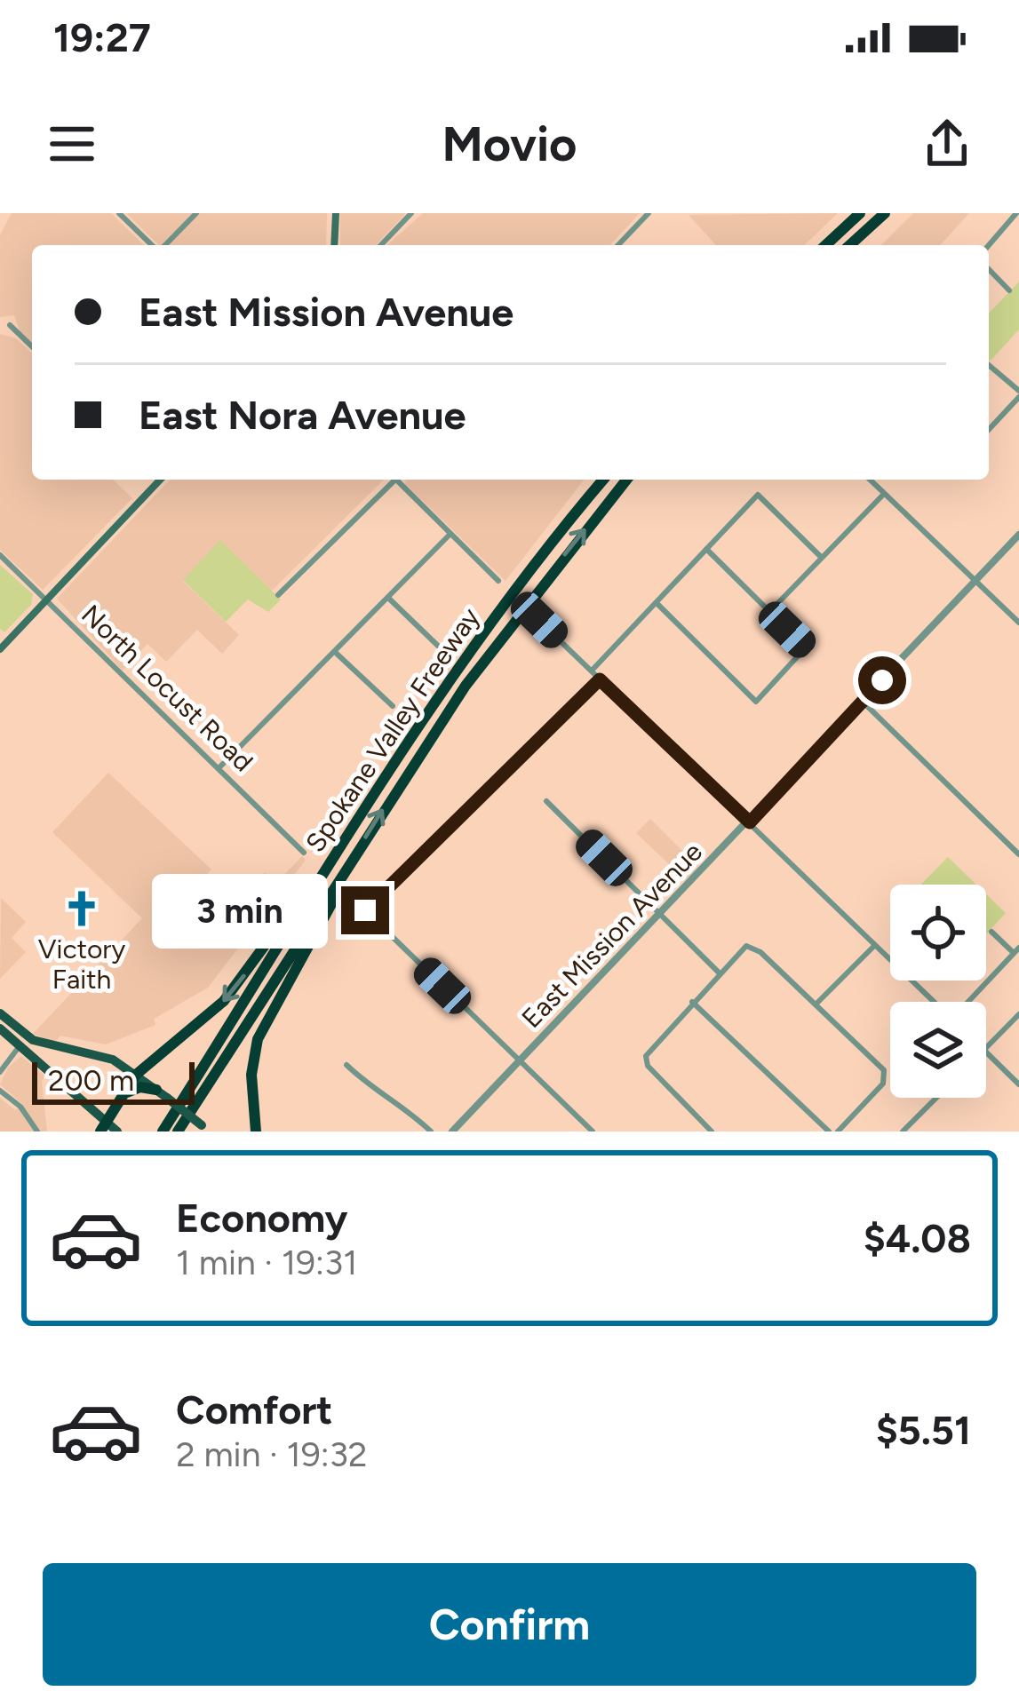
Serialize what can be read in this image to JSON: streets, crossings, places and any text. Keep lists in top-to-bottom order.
{
  "streets": {
    "highway": ["Spokane Valley Freeway"],
    "street": ["North Locust Road", "East Mission Avenue"]
  },
  "places": {
    "church": ["Victory Faith"]
  },
  "scale_bar": "200 m",
  "page": {
    "status": "19:27",
    "header": "Movio",
    "banner": ["East Mission Avenue", "East Nora Avenue"],
    "bubble": "3 min",
    "scale": "200 m",
    "list": [
      {
        "name": "Economy",
        "note": "1 min · 19:31",
        "value": "$4.08"
      },
      {
        "name": "Comfort",
        "note": "2 min · 19:32",
        "value": "$5.51"
      }
    ],
    "buttons": "Confirm"
  }
}
